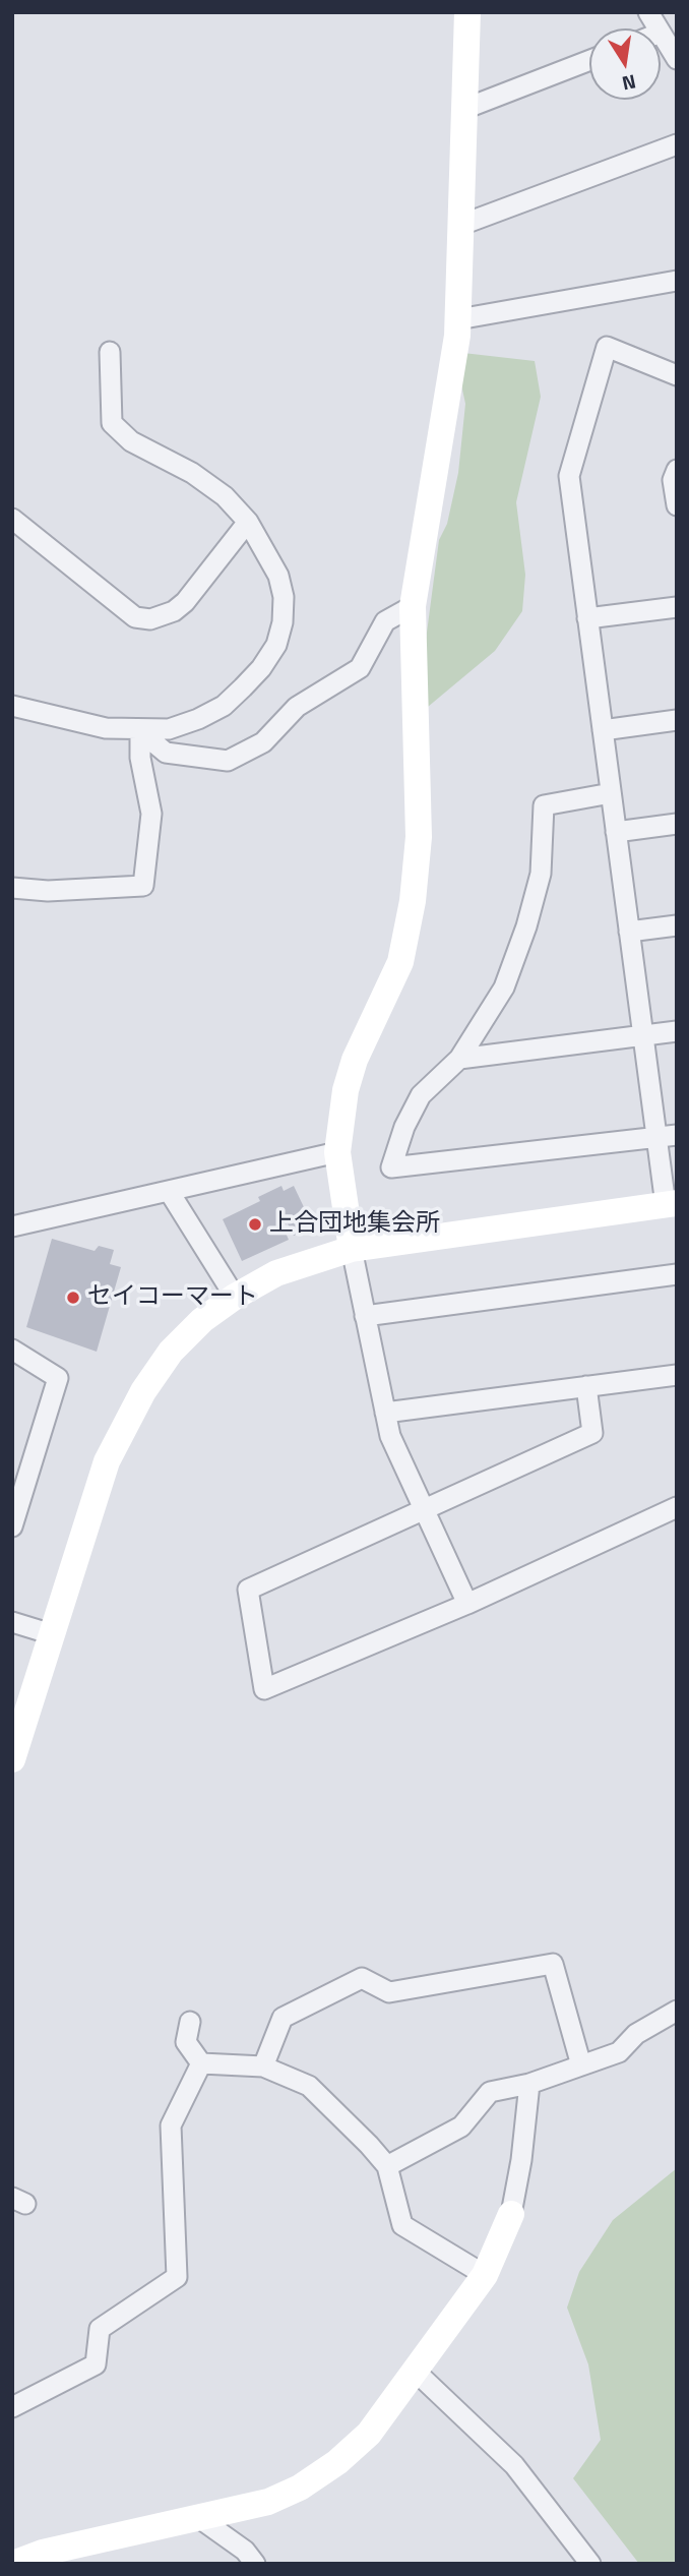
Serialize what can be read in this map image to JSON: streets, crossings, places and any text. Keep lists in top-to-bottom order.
{
  "places": ["上合団地集会所", "セイコーマート"],
  "north": "bottom"
}
